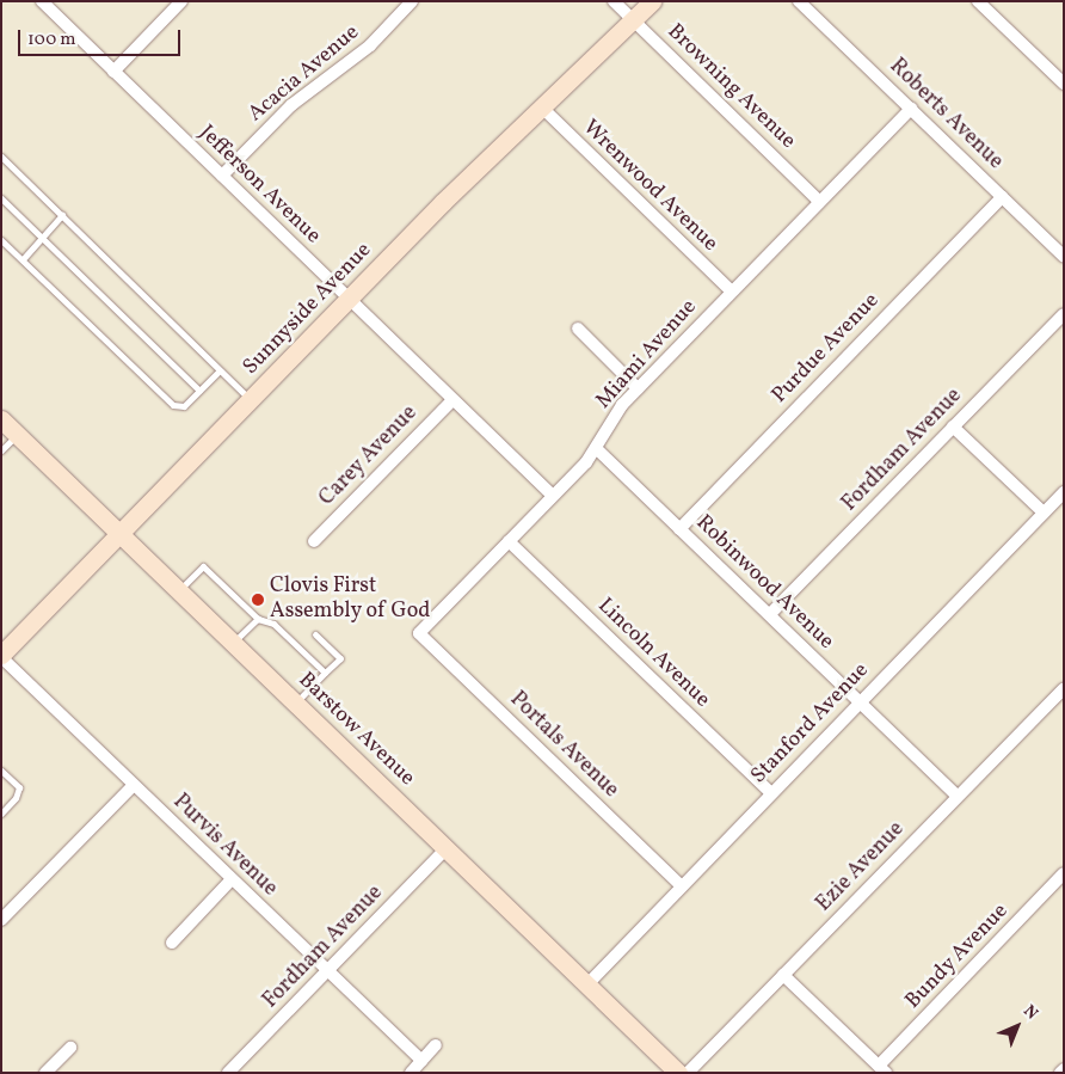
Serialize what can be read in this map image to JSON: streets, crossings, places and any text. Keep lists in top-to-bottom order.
{
  "streets": {
    "main road": ["Sunnyside Avenue", "Barstow Avenue"],
    "street": [
      "Acacia Avenue",
      "Browning Avenue",
      "Roberts Avenue",
      "Jefferson Avenue",
      "Wrenwood Avenue",
      "Purdue Avenue",
      "Miami Avenue",
      "Fordham Avenue",
      "Carey Avenue",
      "Robinwood Avenue",
      "Lincoln Avenue",
      "Stanford Avenue",
      "Portals Avenue",
      "Purvis Avenue",
      "Ezie Avenue",
      "Bundy Avenue"
    ]
  },
  "crossings": [
    ["Acacia Avenue", "Jefferson Avenue"],
    ["Browning Avenue", "Sunnyside Avenue"],
    ["Browning Avenue", "Miami Avenue"],
    ["Roberts Avenue", "Purdue Avenue"],
    ["Roberts Avenue", "Miami Avenue"],
    ["Jefferson Avenue", "Sunnyside Avenue"],
    ["Jefferson Avenue", "Miami Avenue"],
    ["Jefferson Avenue", "Carey Avenue"],
    ["Wrenwood Avenue", "Sunnyside Avenue"],
    ["Wrenwood Avenue", "Miami Avenue"],
    ["Sunnyside Avenue", "Barstow Avenue"],
    ["Sunnyside Avenue", "Purvis Avenue"],
    ["Purdue Avenue", "Robinwood Avenue"],
    ["Miami Avenue", "Robinwood Avenue"],
    ["Miami Avenue", "Lincoln Avenue"],
    ["Miami Avenue", "Portals Avenue"],
    ["Fordham Avenue", "Robinwood Avenue"],
    ["Fordham Avenue", "Barstow Avenue"],
    ["Fordham Avenue", "Purvis Avenue"],
    ["Robinwood Avenue", "Stanford Avenue"],
    ["Robinwood Avenue", "Ezie Avenue"],
    ["Lincoln Avenue", "Stanford Avenue"],
    ["Stanford Avenue", "Barstow Avenue"],
    ["Stanford Avenue", "Portals Avenue"]
  ],
  "places": ["Clovis First Assembly of God"],
  "scale_bar": "100 m",
  "north": "top right"
}
